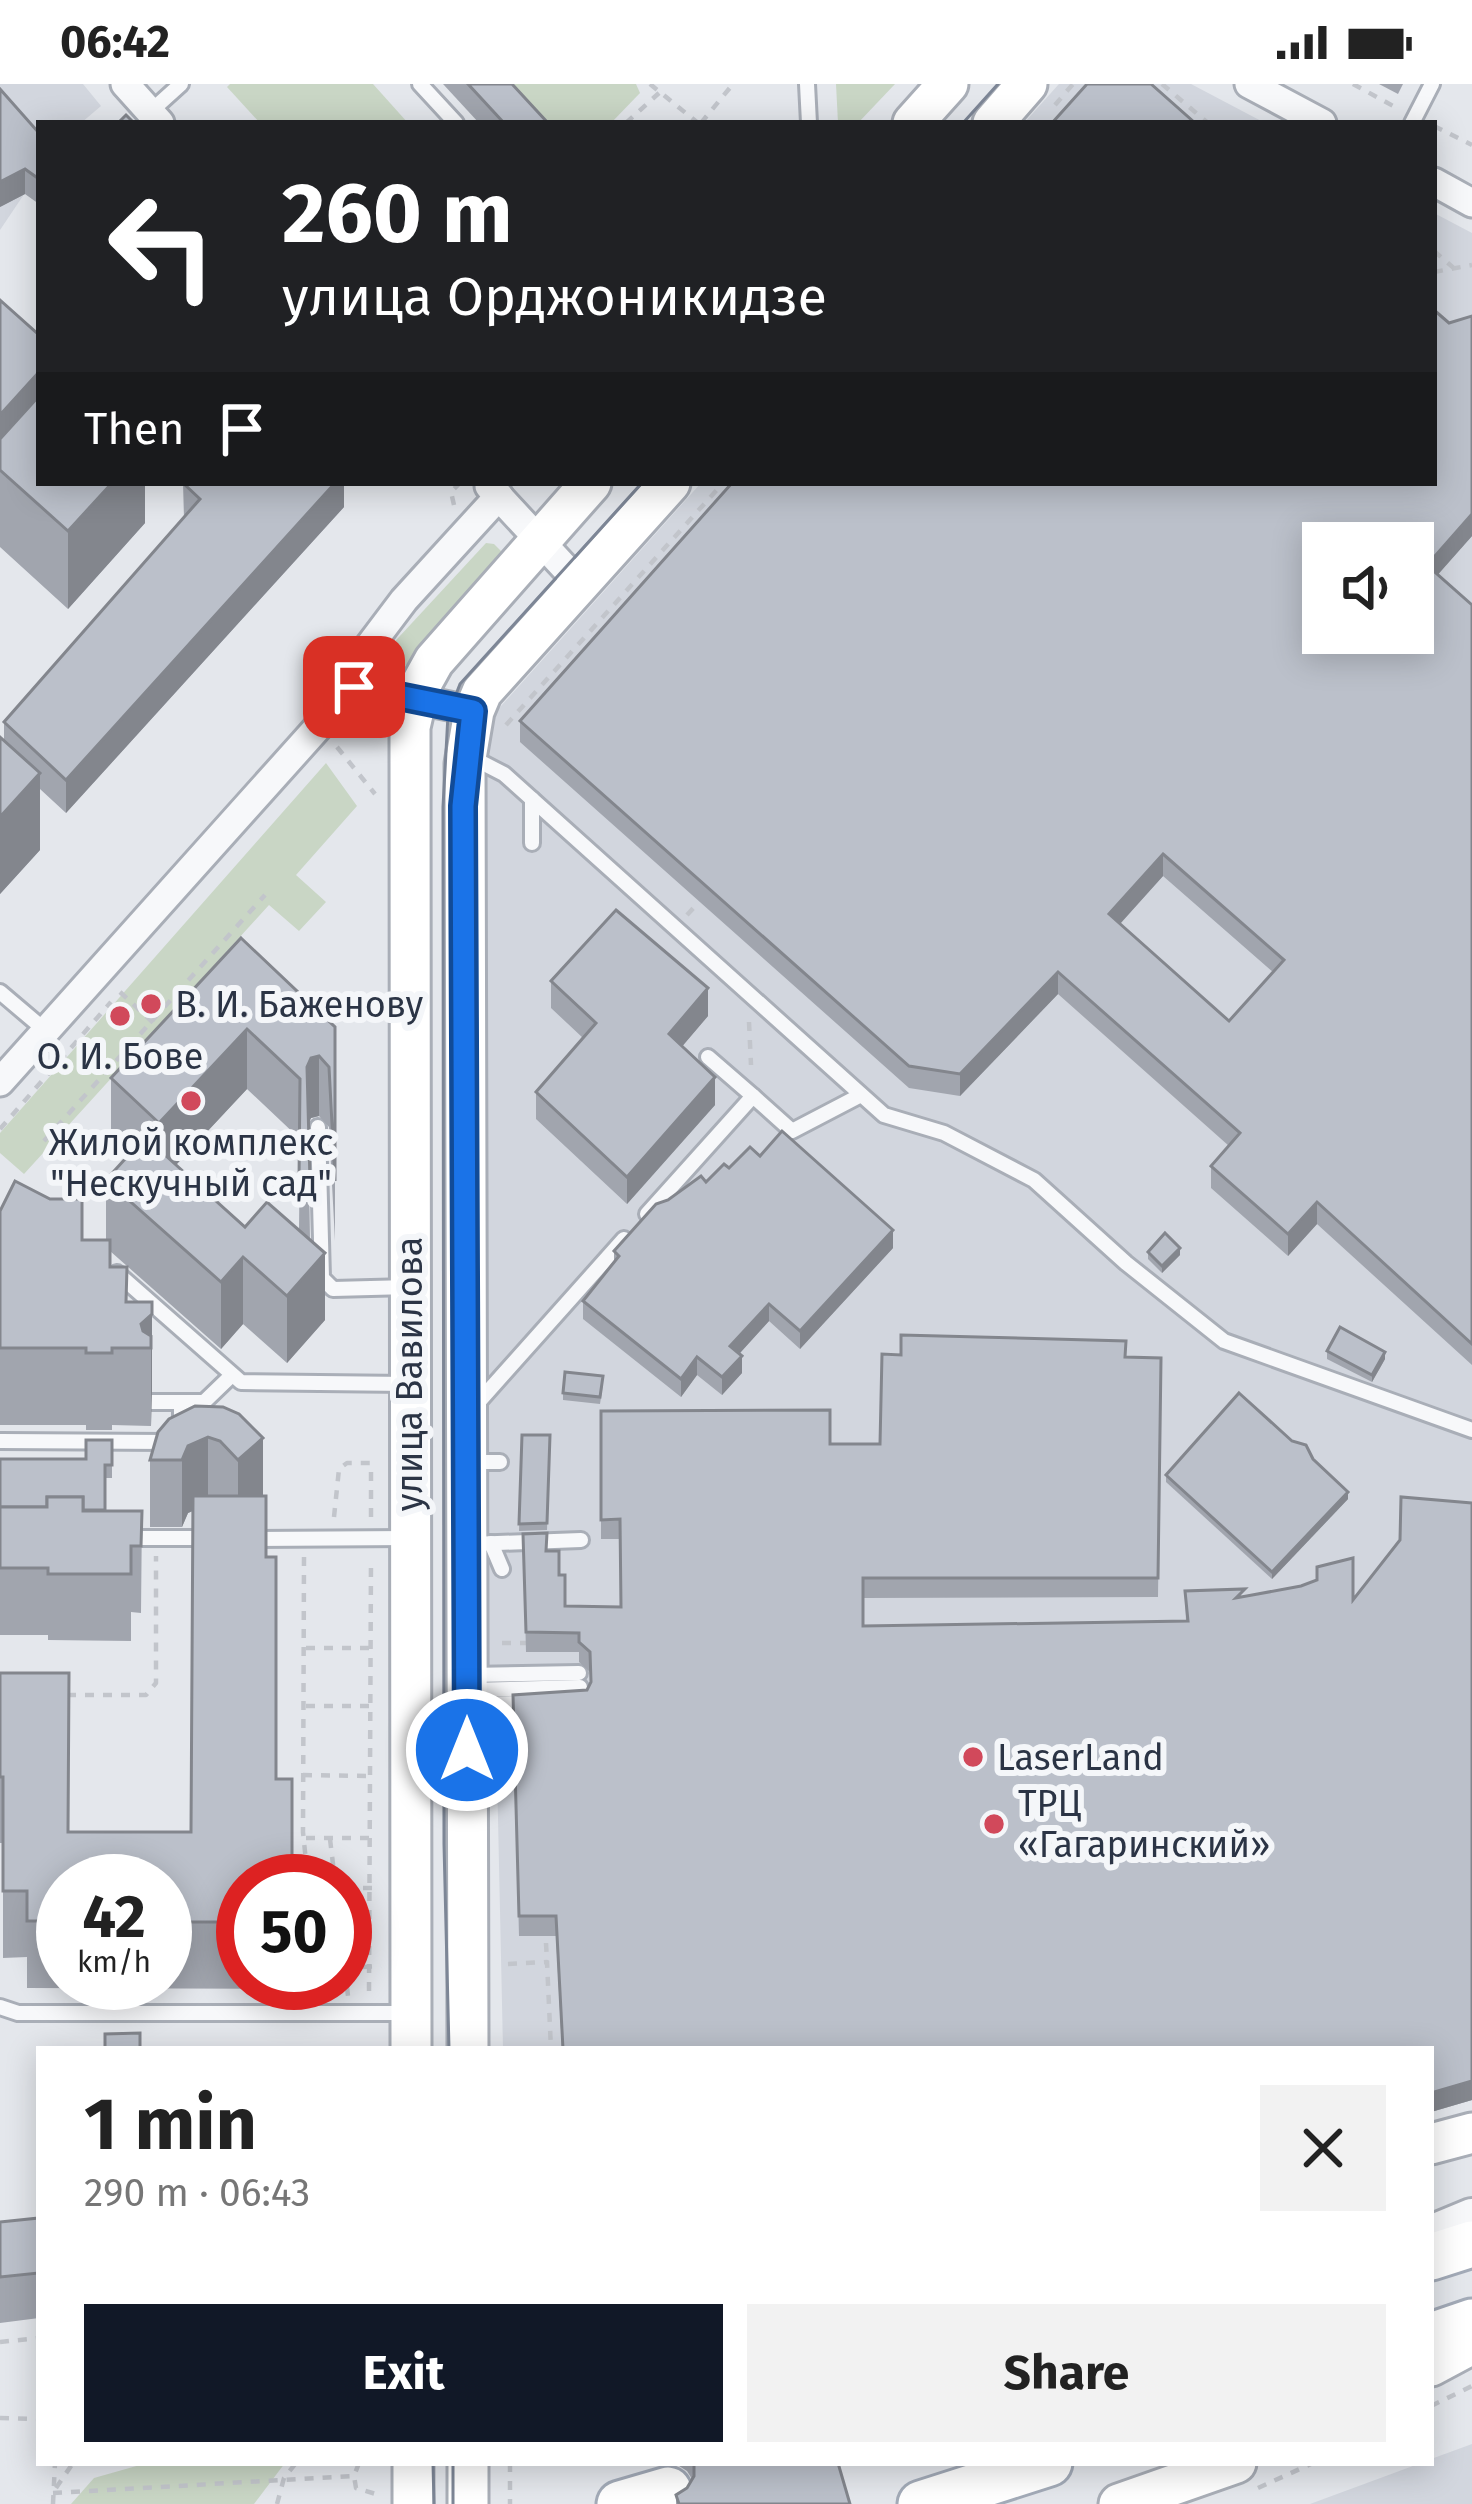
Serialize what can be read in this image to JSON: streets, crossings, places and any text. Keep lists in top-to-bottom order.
{
  "streets": {
    "main road": ["улица Вавилова"]
  },
  "places": [
    "В. И. Баженову",
    "О. И. Бове",
    "Жилой комплекс \"Нескучный сад\"",
    "LaserLand",
    "ТРЦ «Гагаринский»"
  ],
  "page": {
    "status": "06:42",
    "turn": ["260 m", "улица Орджоникидзе"],
    "then": "Then",
    "speed": "42 km/h",
    "limit": "50",
    "heading": ["1 min", "290 m · 06:43"],
    "buttons": ["Exit", "Share"]
  }
}
